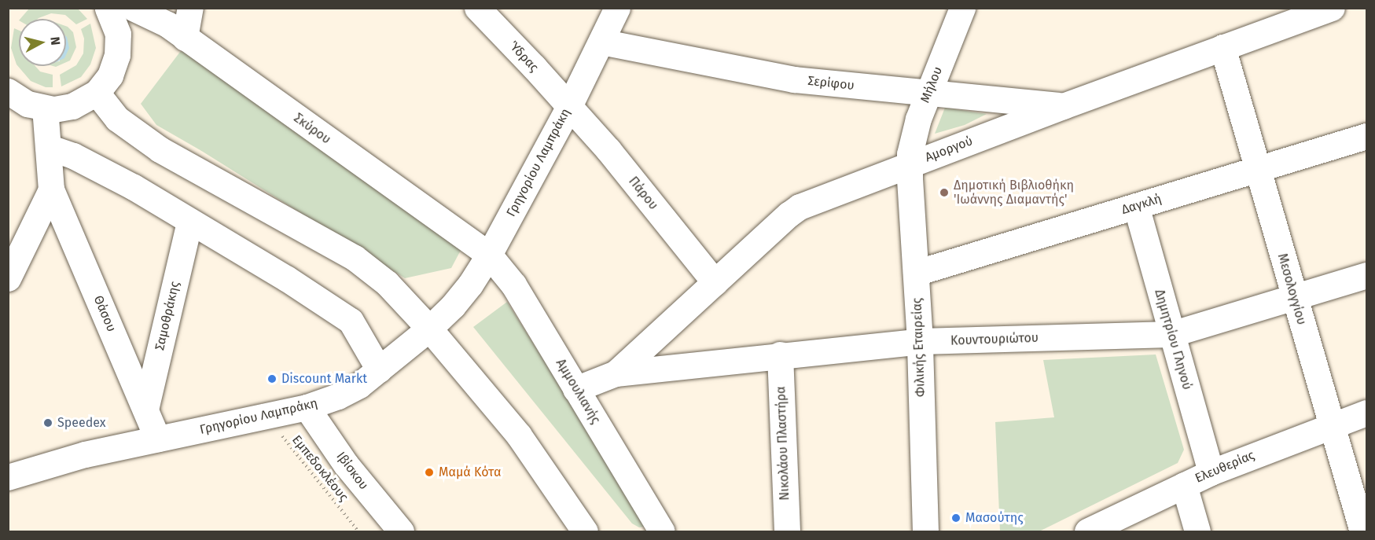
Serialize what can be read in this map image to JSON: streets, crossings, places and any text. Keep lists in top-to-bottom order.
{
  "streets": {
    "street": [
      "Ύδρας",
      "Σερίφου",
      "Μήλου",
      "Σκύρου",
      "Αμοργού",
      "Γρηγορίου Λαμπράκη",
      "Πάρου",
      "Δαγκλή",
      "Μεσολογγίου",
      "Θάσου",
      "Σαμοθράκης",
      "Κουντουριώτου",
      "Δημητρίου Γληνού",
      "Φιλικής Εταιρείας",
      "Αμμουλιανής",
      "Νικολάου Πλαστήρα",
      "Ελευθερίας",
      "Ιβίσκου"
    ],
    "path": ["Εμπεδοκλέους"]
  },
  "crossings": [
    ["Ύδρας", "Γρηγορίου Λαμπράκη"],
    ["Ύδρας", "Πάρου"],
    ["Σερίφου", "Μήλου"],
    ["Σερίφου", "Αμοργού"],
    ["Σερίφου", "Γρηγορίου Λαμπράκη"],
    ["Μήλου", "Αμοργού"],
    ["Μήλου", "Φιλικής Εταιρείας"],
    ["Σκύρου", "Γρηγορίου Λαμπράκη"],
    ["Σκύρου", "Αμμουλιανής"],
    ["Αμοργού", "Πάρου"],
    ["Αμοργού", "Μεσολογγίου"],
    ["Αμοργού", "Κουντουριώτου"],
    ["Αμοργού", "Φιλικής Εταιρείας"],
    ["Γρηγορίου Λαμπράκη", "Πάρου"],
    ["Γρηγορίου Λαμπράκη", "Θάσου"],
    ["Γρηγορίου Λαμπράκη", "Αμμουλιανής"],
    ["Γρηγορίου Λαμπράκη", "Εμπεδοκλέους"],
    ["Γρηγορίου Λαμπράκη", "Ιβίσκου"],
    ["Δαγκλή", "Μεσολογγίου"],
    ["Δαγκλή", "Δημητρίου Γληνού"],
    ["Δαγκλή", "Φιλικής Εταιρείας"],
    ["Μεσολογγίου", "Κουντουριώτου"],
    ["Μεσολογγίου", "Ελευθερίας"],
    ["Θάσου", "Σαμοθράκης"],
    ["Κουντουριώτου", "Δημητρίου Γληνού"],
    ["Κουντουριώτου", "Φιλικής Εταιρείας"],
    ["Κουντουριώτου", "Νικολάου Πλαστήρα"],
    ["Δημητρίου Γληνού", "Ελευθερίας"]
  ],
  "places": [
    "Δημοτική Βιβλιοθήκη 'Ιωάννης Διαμαντής'",
    "Discount Markt",
    "Speedex",
    "Μαμά Κότα",
    "Μασούτης"
  ],
  "north": "right"
}
